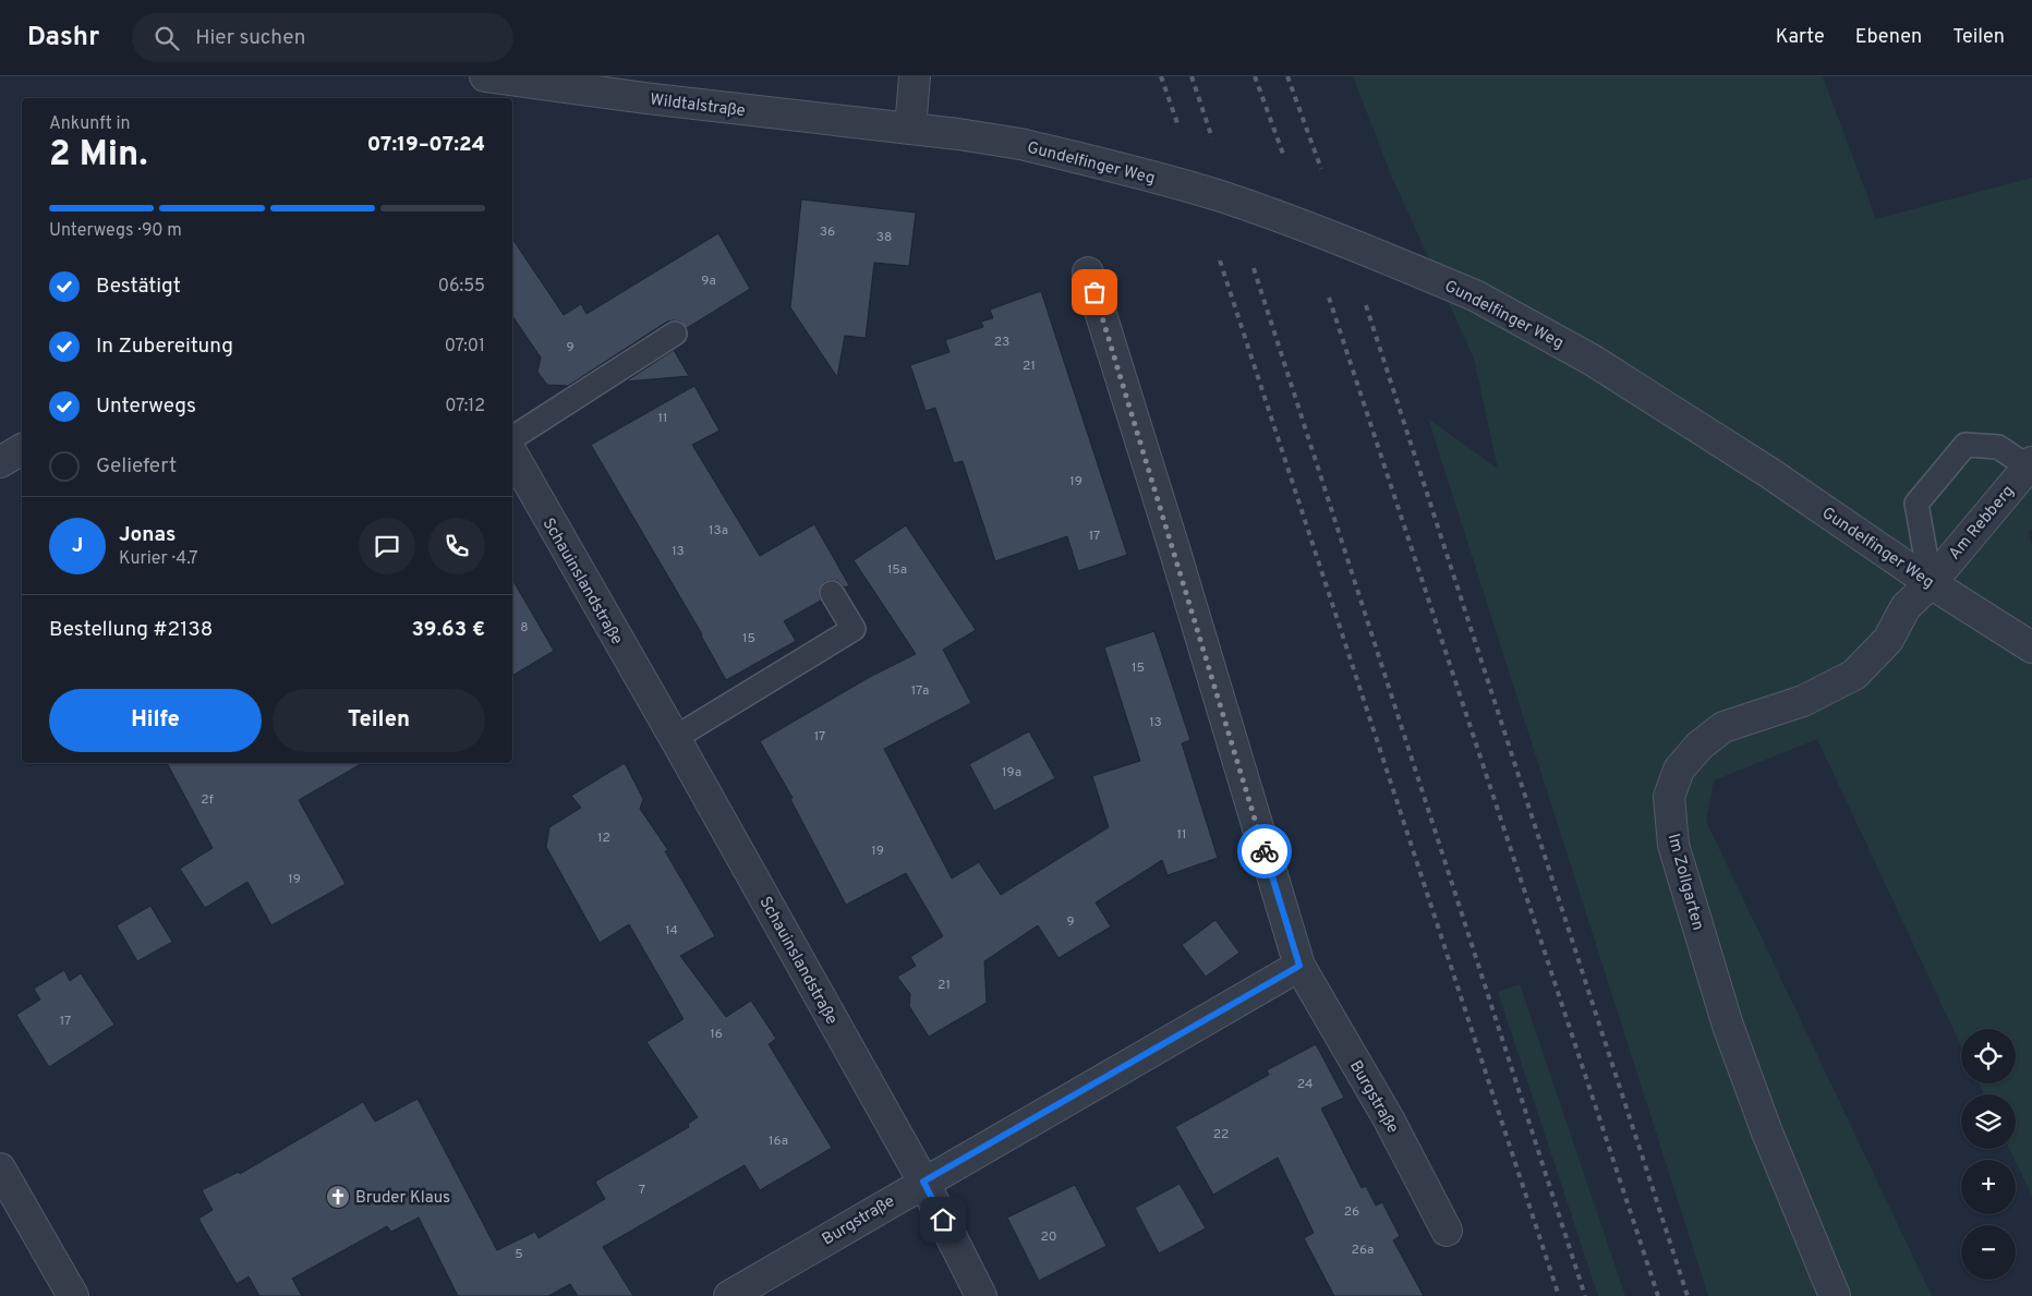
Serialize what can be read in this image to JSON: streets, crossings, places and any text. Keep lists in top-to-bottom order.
{
  "streets": {
    "street": [
      "Wildtalstraße",
      "Gundelfinger Weg",
      "Am Rebberg",
      "Schauinslandstraße",
      "Im Zollgarten",
      "Burgstraße"
    ]
  },
  "crossings": [
    ["Wildtalstraße", "Gundelfinger Weg"],
    ["Gundelfinger Weg", "Am Rebberg"],
    ["Gundelfinger Weg", "Im Zollgarten"],
    ["Am Rebberg", "Im Zollgarten"],
    ["Schauinslandstraße", "Burgstraße"]
  ],
  "places": {
    "church": ["Bruder Klaus"]
  },
  "house_numbers": [
    "36",
    "38",
    "9a",
    "23",
    "9",
    "21",
    "11",
    "19",
    "13a",
    "17",
    "13",
    "15a",
    "8",
    "15",
    "15",
    "17a",
    "13",
    "17",
    "19a",
    "2f",
    "11",
    "12",
    "19",
    "19",
    "9",
    "14",
    "21",
    "17",
    "16",
    "24",
    "22",
    "16a",
    "7",
    "26",
    "20",
    "26a",
    "5"
  ],
  "page": {
    "header": "Dashr",
    "search": "Hier suchen",
    "nav": ["Karte", "Ebenen", "Teilen"],
    "heading": ["2 Min.", "Ankunft in", "07:19–07:24"],
    "panel": [
      "Jonas",
      "Kurier · 4.7",
      "Bestellung #2138",
      "39.63 €"
    ],
    "bar": "Unterwegs · 90 m",
    "list": [
      ["Bestätigt", "06:55"],
      ["In Zubereitung", "07:01"],
      ["Unterwegs", "07:12"],
      "Geliefert"
    ],
    "round": "J",
    "buttons": ["Hilfe", "Teilen"],
    "map_buttons": ["+", "−"]
  }
}
